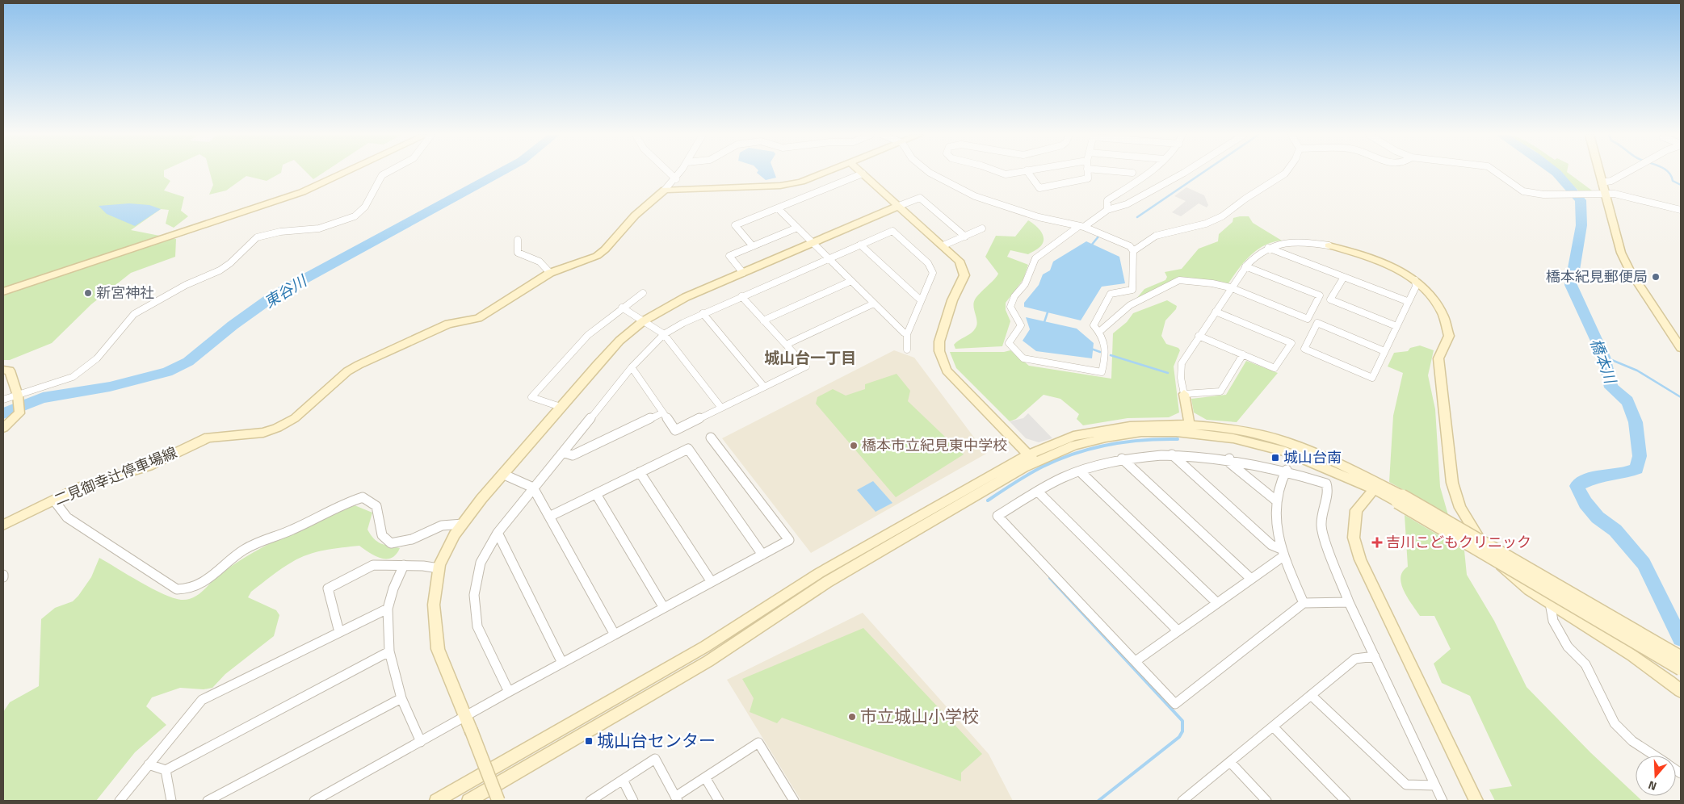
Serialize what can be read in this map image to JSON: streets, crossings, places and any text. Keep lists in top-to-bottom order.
{
  "streets": {
    "street": ["二見御幸辻停車場線"]
  },
  "districts": ["城山台一丁目"],
  "water": ["東谷川", "橋本川"],
  "places": {
    "other": [
      "橋本紀見郵便局",
      "新宮神社",
      "橋本市立紀見東中学校",
      "市立城山小学校"
    ],
    "transit": ["城山台南", "城山台センター"],
    "health": ["吉川こどもクリニック"]
  },
  "north": "bottom"
}
